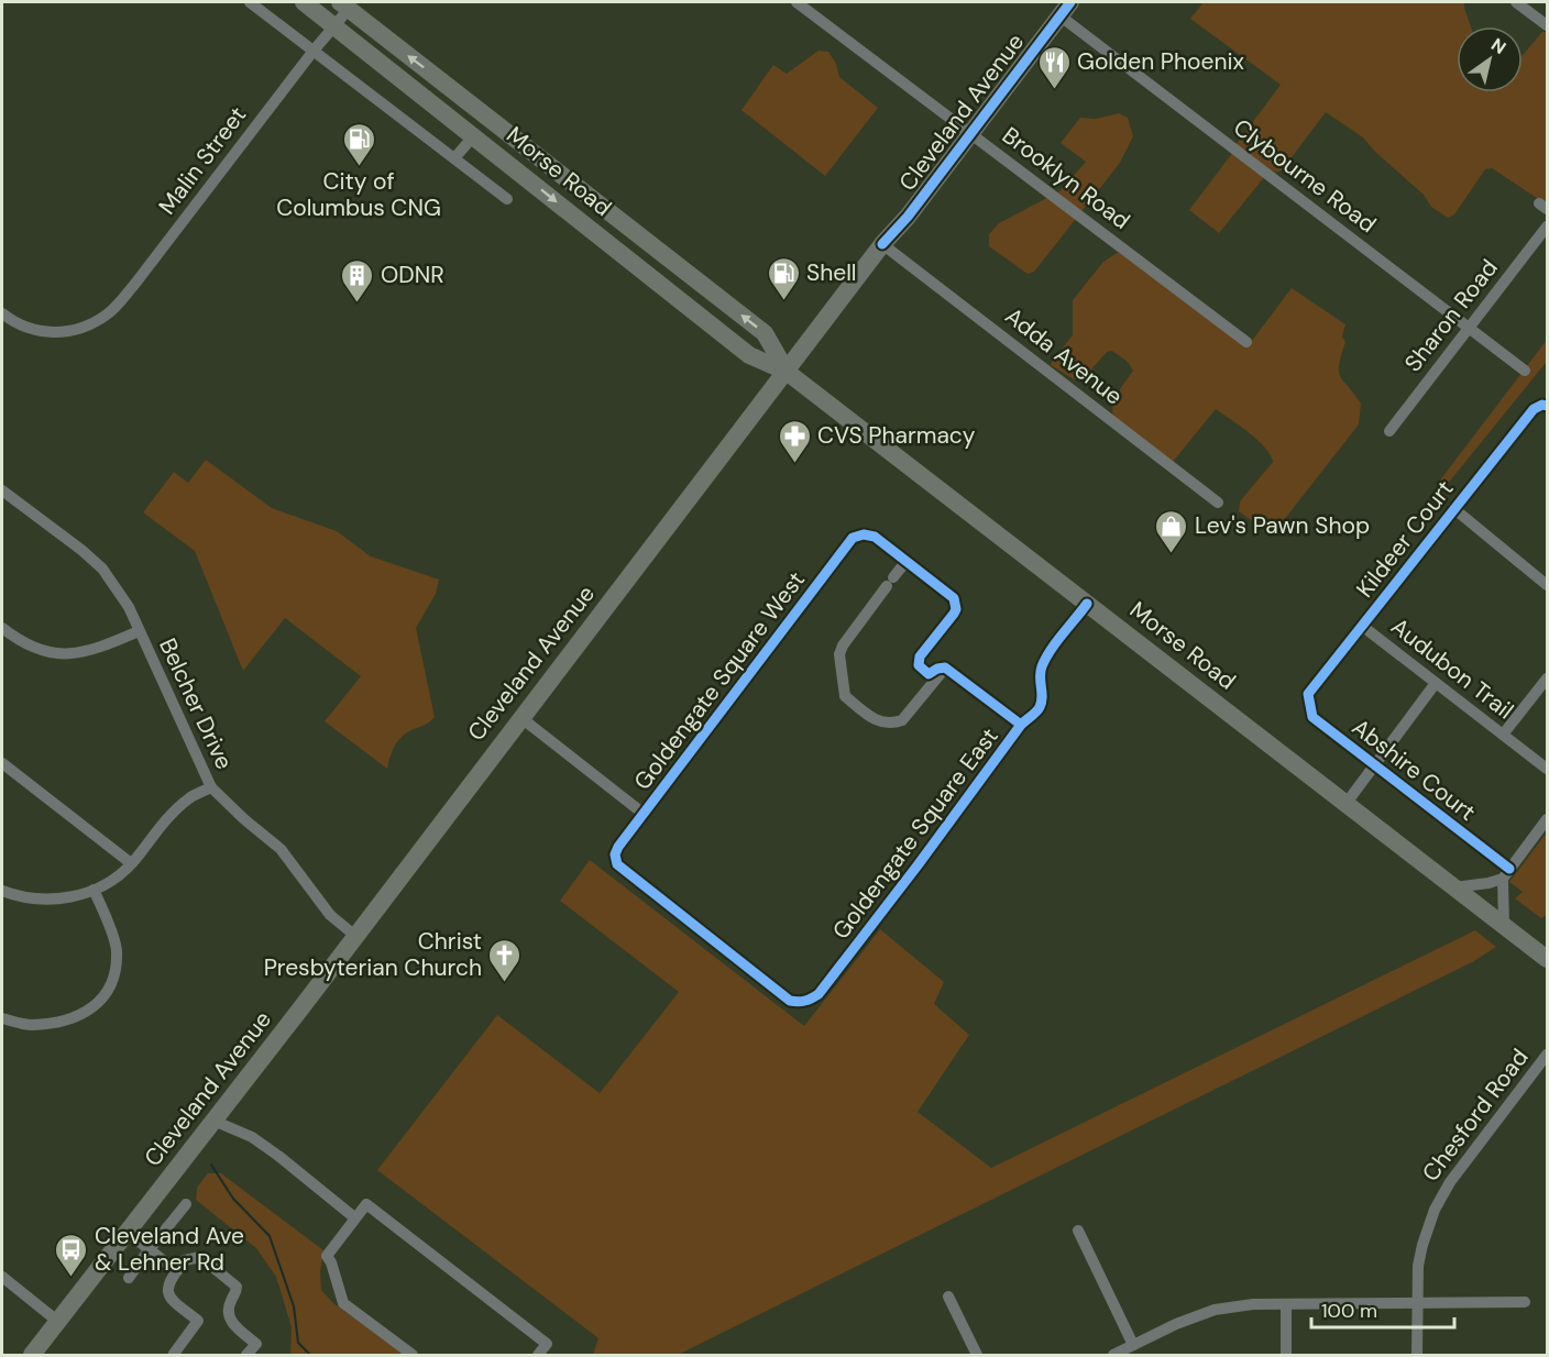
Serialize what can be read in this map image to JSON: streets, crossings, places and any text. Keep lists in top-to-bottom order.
{
  "streets": {
    "main road": ["Cleveland Avenue", "Morse Road"],
    "street": [
      "Malin Street",
      "Clybourne Road",
      "Brooklyn Road",
      "Sharon Road",
      "Adda Avenue",
      "Kildeer Court",
      "Audubon Trail",
      "Goldengate Square West",
      "Belcher Drive",
      "Abshire Court",
      "Goldengate Square East",
      "Chesford Road"
    ]
  },
  "crossings": [
    ["Cleveland Avenue", "Morse Road"],
    ["Cleveland Avenue", "Clybourne Road"],
    ["Cleveland Avenue", "Brooklyn Road"],
    ["Cleveland Avenue", "Adda Avenue"],
    ["Cleveland Avenue", "Belcher Drive"],
    ["Malin Street", "Morse Road"],
    ["Morse Road", "Goldengate Square East"],
    ["Clybourne Road", "Sharon Road"],
    ["Kildeer Court", "Audubon Trail"],
    ["Kildeer Court", "Abshire Court"],
    ["Goldengate Square West", "Goldengate Square East"]
  ],
  "places": {
    "restaurant": ["Golden Phoenix"],
    "fuel station": ["City of Columbus CNG", "Shell"],
    "building": ["ODNR"],
    "pharmacy": ["CVS Pharmacy"],
    "shop": ["Lev's Pawn Shop"],
    "church": ["Christ Presbyterian Church"],
    "bus stop": ["Cleveland Ave & Lehner Rd"]
  },
  "scale_bar": "100 m",
  "north": "top right"
}
